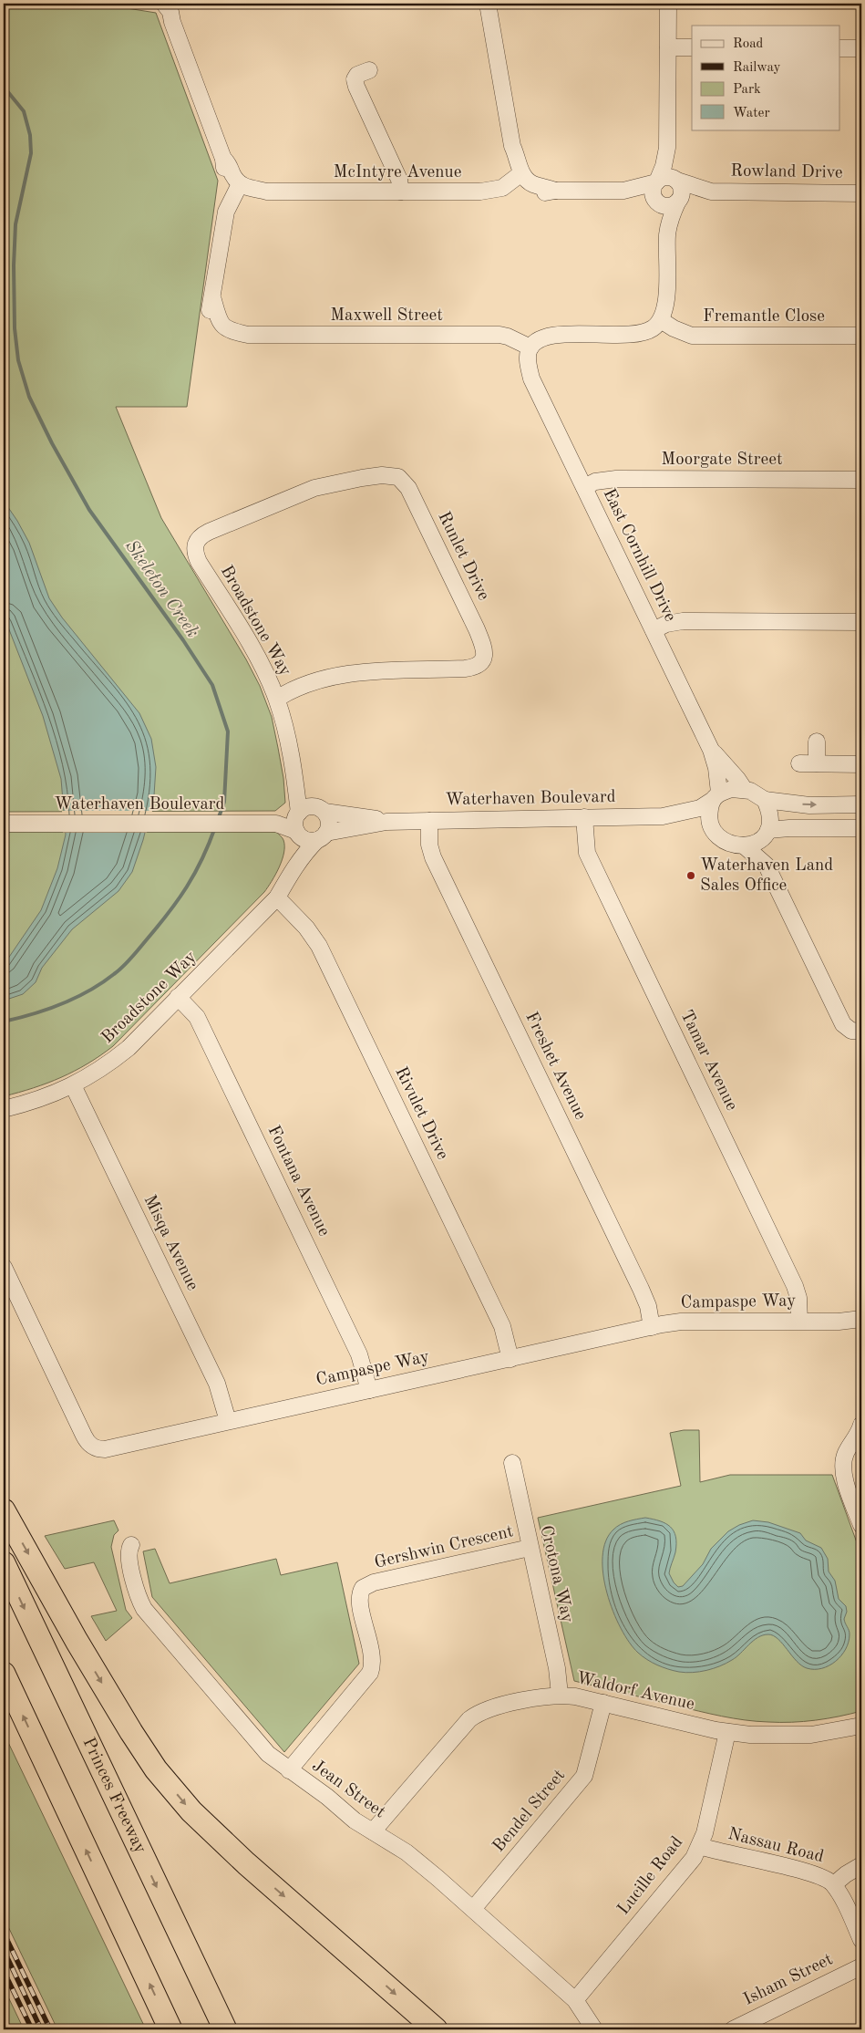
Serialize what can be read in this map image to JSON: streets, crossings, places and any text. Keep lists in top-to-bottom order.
{
  "streets": {
    "highway": ["Princes Freeway"],
    "street": [
      "McIntyre Avenue",
      "Rowland Drive",
      "Maxwell Street",
      "Fremantle Close",
      "Moorgate Street",
      "East Cornhill Drive",
      "Runlet Drive",
      "Broadstone Way",
      "Waterhaven Boulevard",
      "Tamar Avenue",
      "Freshet Avenue",
      "Rivulet Drive",
      "Fontana Avenue",
      "Misqa Avenue",
      "Campaspe Way",
      "Gershwin Crescent",
      "Crotona Way",
      "Waldorf Avenue",
      "Jean Street",
      "Bendel Street",
      "Nassau Road",
      "Lucille Road",
      "Isham Street"
    ]
  },
  "crossings": [
    ["McIntyre Avenue", "Maxwell Street"],
    ["Maxwell Street", "East Cornhill Drive"],
    ["Moorgate Street", "East Cornhill Drive"],
    ["East Cornhill Drive", "Waterhaven Boulevard"],
    ["Runlet Drive", "Broadstone Way"],
    ["Broadstone Way", "Waterhaven Boulevard"],
    ["Broadstone Way", "Rivulet Drive"],
    ["Broadstone Way", "Fontana Avenue"],
    ["Broadstone Way", "Misqa Avenue"],
    ["Waterhaven Boulevard", "Tamar Avenue"],
    ["Waterhaven Boulevard", "Freshet Avenue"],
    ["Tamar Avenue", "Campaspe Way"],
    ["Freshet Avenue", "Campaspe Way"],
    ["Rivulet Drive", "Campaspe Way"],
    ["Fontana Avenue", "Campaspe Way"],
    ["Misqa Avenue", "Campaspe Way"],
    ["Gershwin Crescent", "Crotona Way"],
    ["Gershwin Crescent", "Jean Street"],
    ["Crotona Way", "Waldorf Avenue"],
    ["Waldorf Avenue", "Jean Street"],
    ["Waldorf Avenue", "Bendel Street"],
    ["Waldorf Avenue", "Lucille Road"],
    ["Jean Street", "Bendel Street"],
    ["Jean Street", "Lucille Road"],
    ["Nassau Road", "Lucille Road"]
  ],
  "water": ["Skeleton Creek"],
  "places": ["Waterhaven Land Sales Office"],
  "legend": [
    "Road",
    "Railway",
    "Park",
    "Water"
  ]
}
